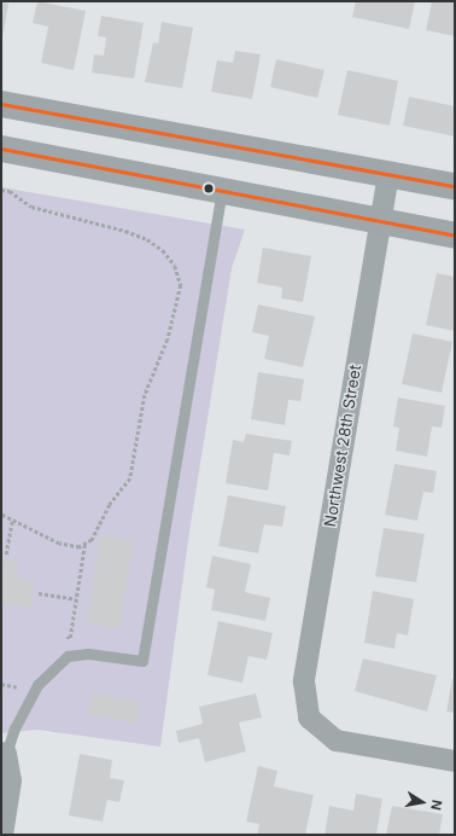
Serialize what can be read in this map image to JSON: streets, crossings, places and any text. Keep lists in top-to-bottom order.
{
  "streets": {
    "street": ["Northwest 28th Street"]
  },
  "north": "right"
}
